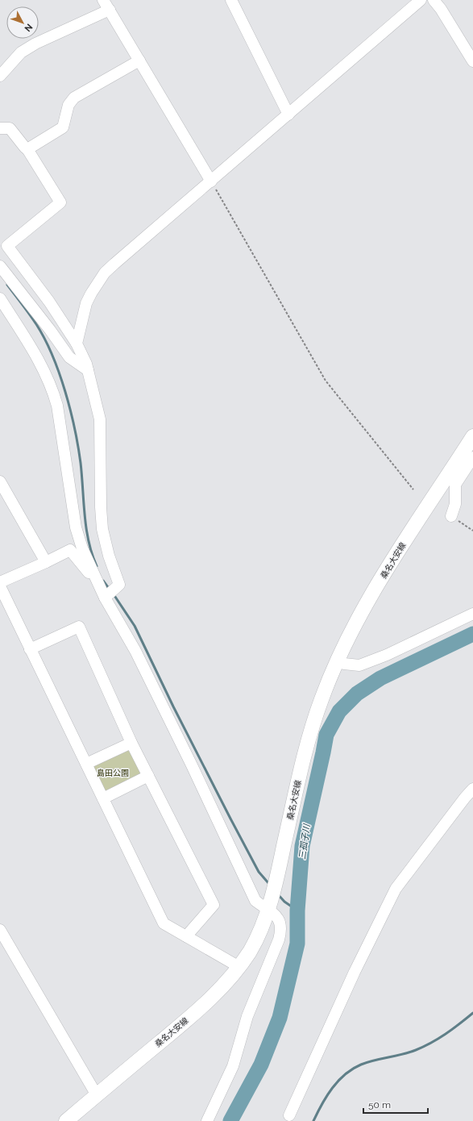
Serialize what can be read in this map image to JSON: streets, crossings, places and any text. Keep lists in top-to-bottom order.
{
  "streets": {
    "main road": ["桑名大安線"]
  },
  "water": ["三孤子川"],
  "parks": ["島田公園"],
  "scale_bar": "50 m",
  "north": "bottom right"
}
